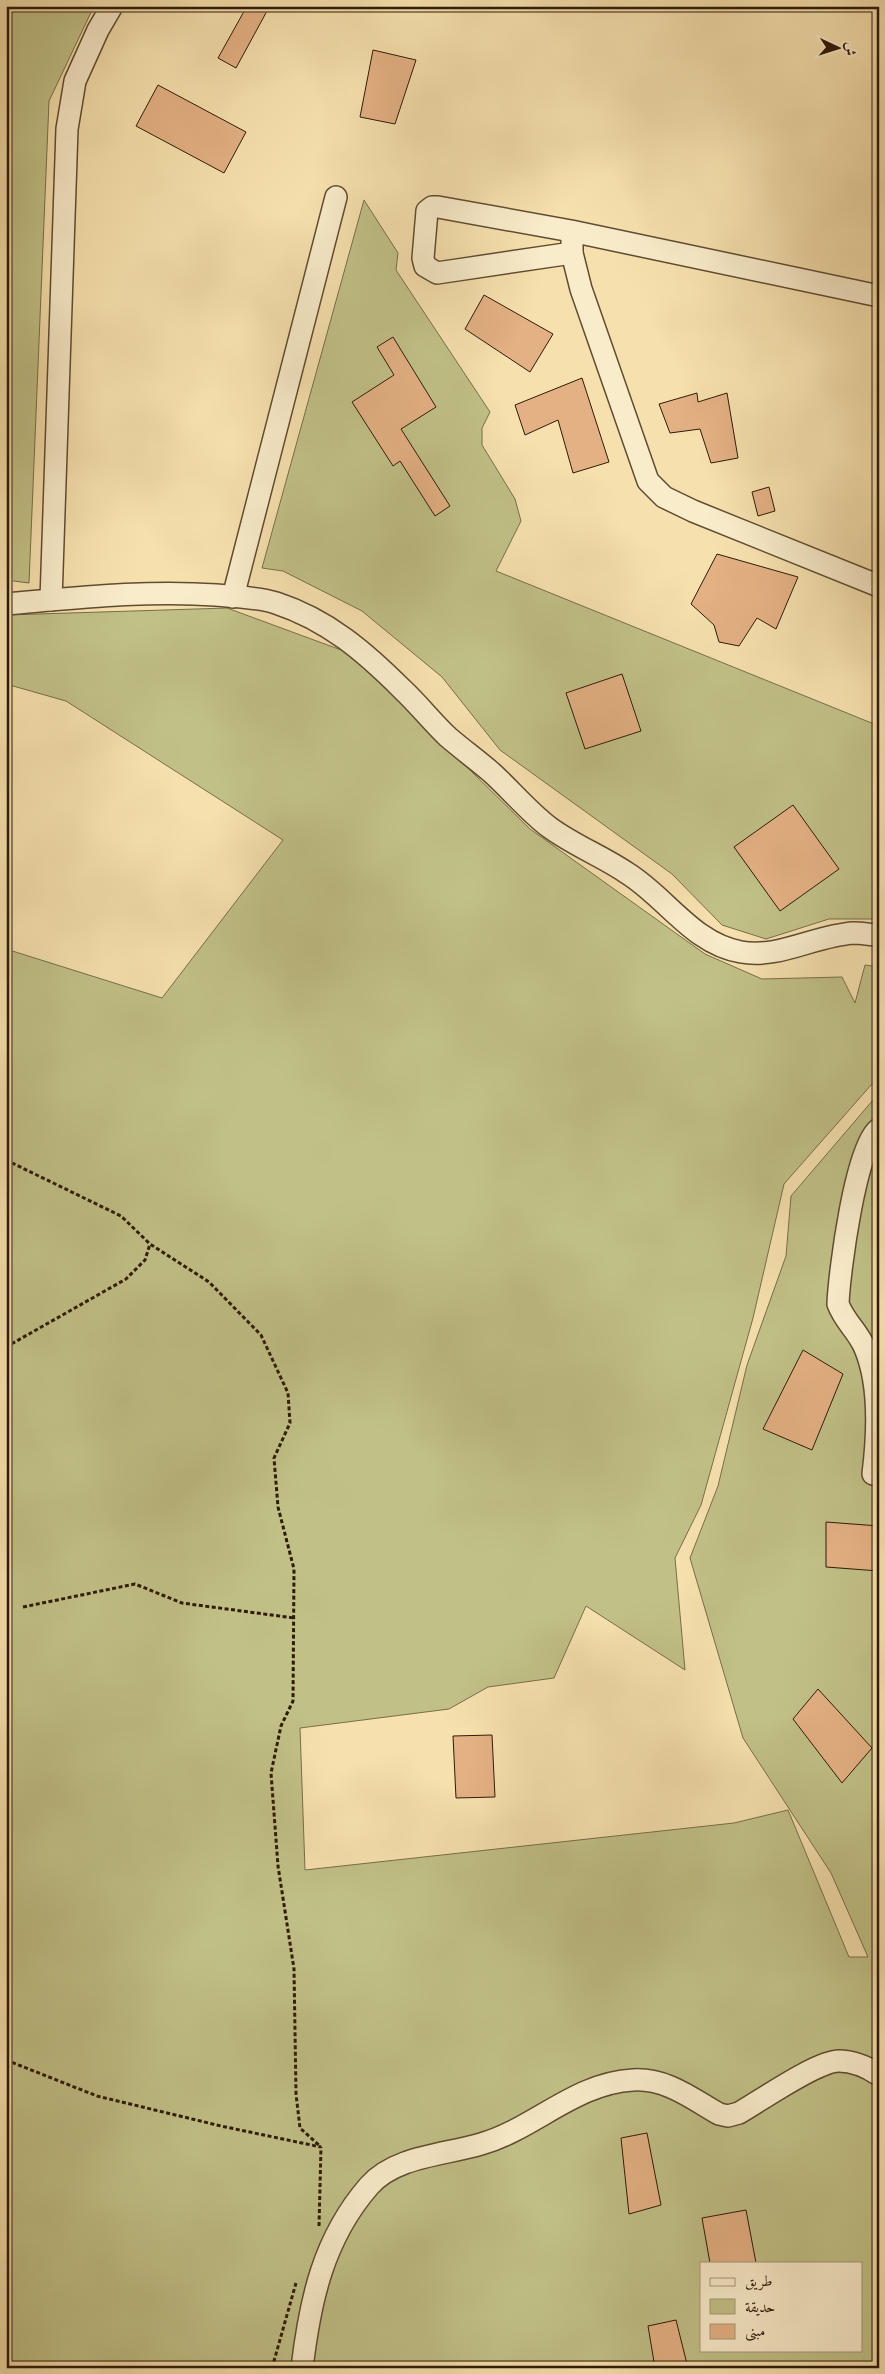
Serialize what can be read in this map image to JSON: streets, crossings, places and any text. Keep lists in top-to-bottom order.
{
  "legend": ["طريق", "حديقة", "مبنى"],
  "north": "right"
}
